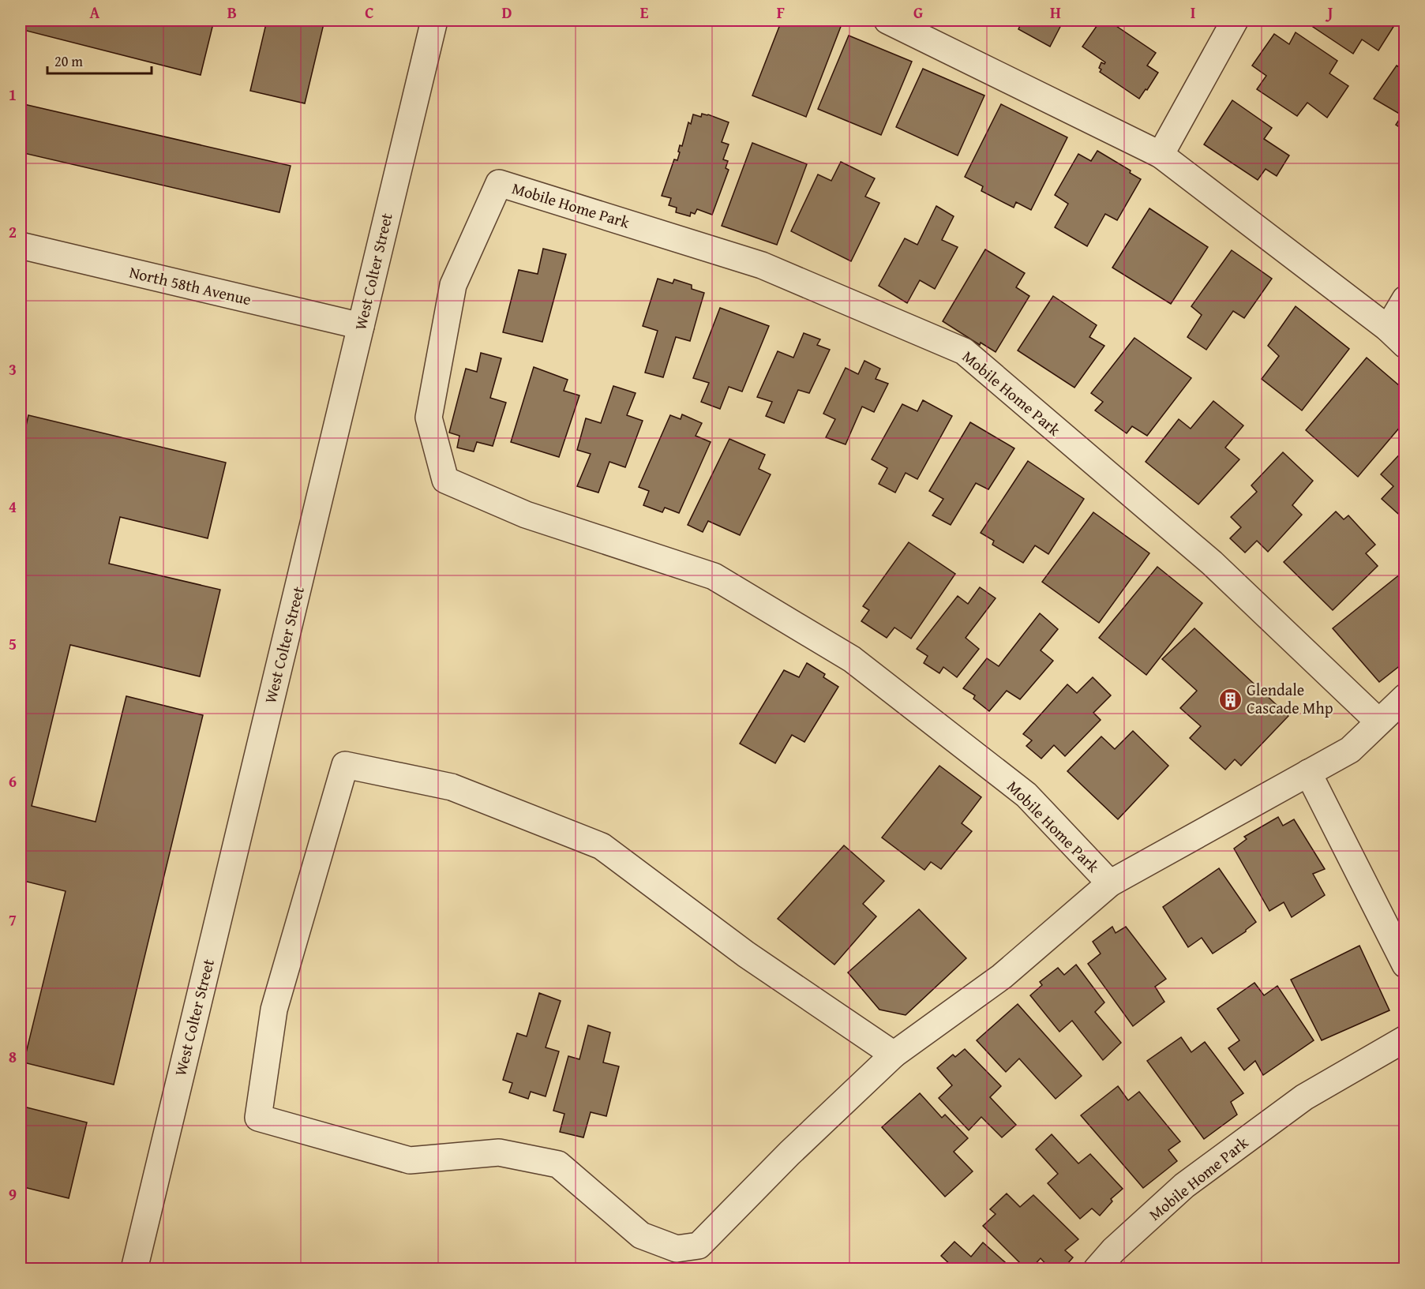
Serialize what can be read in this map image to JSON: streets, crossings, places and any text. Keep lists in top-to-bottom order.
{
  "streets": {
    "street": ["Mobile Home Park", "West Colter Street", "North 58th Avenue"]
  },
  "crossings": [
    ["West Colter Street", "North 58th Avenue"]
  ],
  "places": {
    "building": ["Glendale Cascade Mhp"]
  },
  "scale_bar": "20 m",
  "grid": {
    "columns": [
      "A",
      "B",
      "C",
      "D",
      "E",
      "F",
      "G",
      "H",
      "I",
      "J"
    ],
    "rows": [
      "1",
      "2",
      "3",
      "4",
      "5",
      "6",
      "7",
      "8",
      "9"
    ]
  }
}
